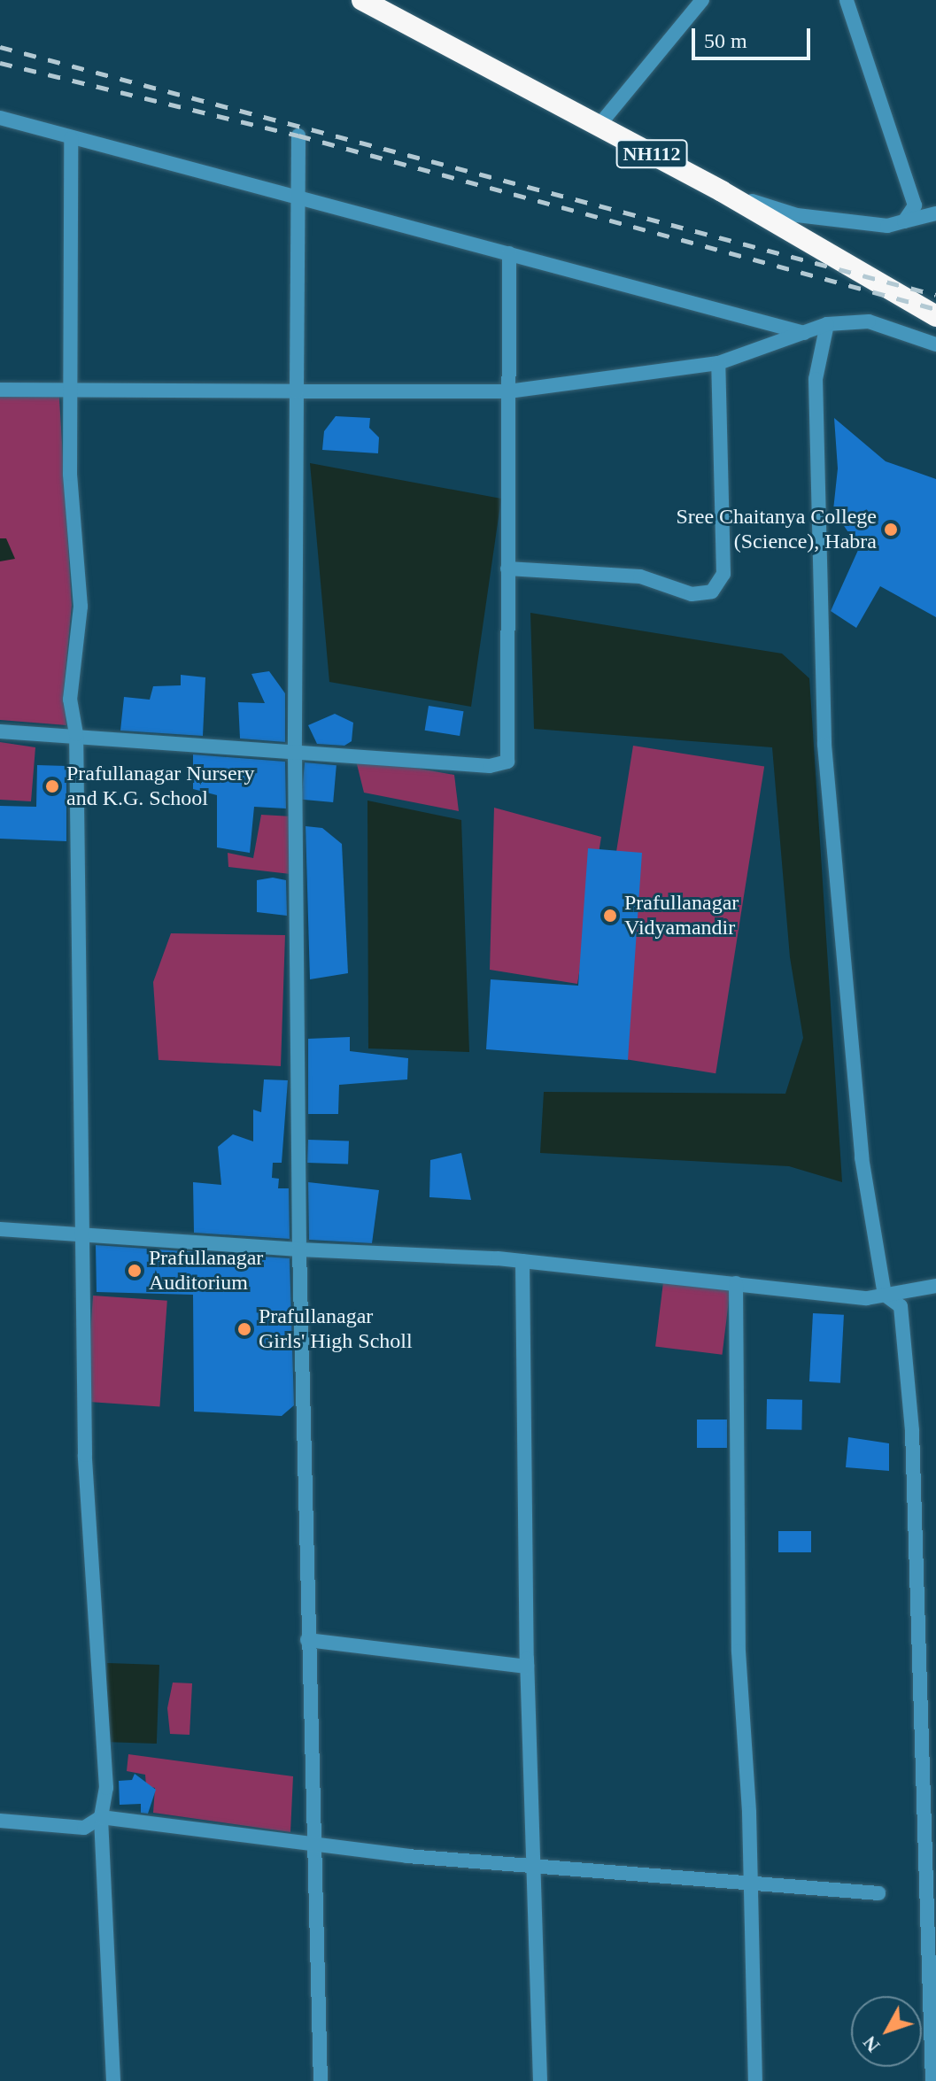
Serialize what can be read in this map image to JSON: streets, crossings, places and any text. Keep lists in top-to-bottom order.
{
  "streets": {
    "highway": ["NH112"]
  },
  "places": [
    "Sree Chaitanya College (Science), Habra",
    "Prafullanagar Nursery and K.G. School",
    "Prafullanagar Vidyamandir",
    "Prafullanagar Auditorium",
    "Prafullanagar Girls' High Scholl"
  ],
  "scale_bar": "50 m",
  "north": "bottom left"
}
